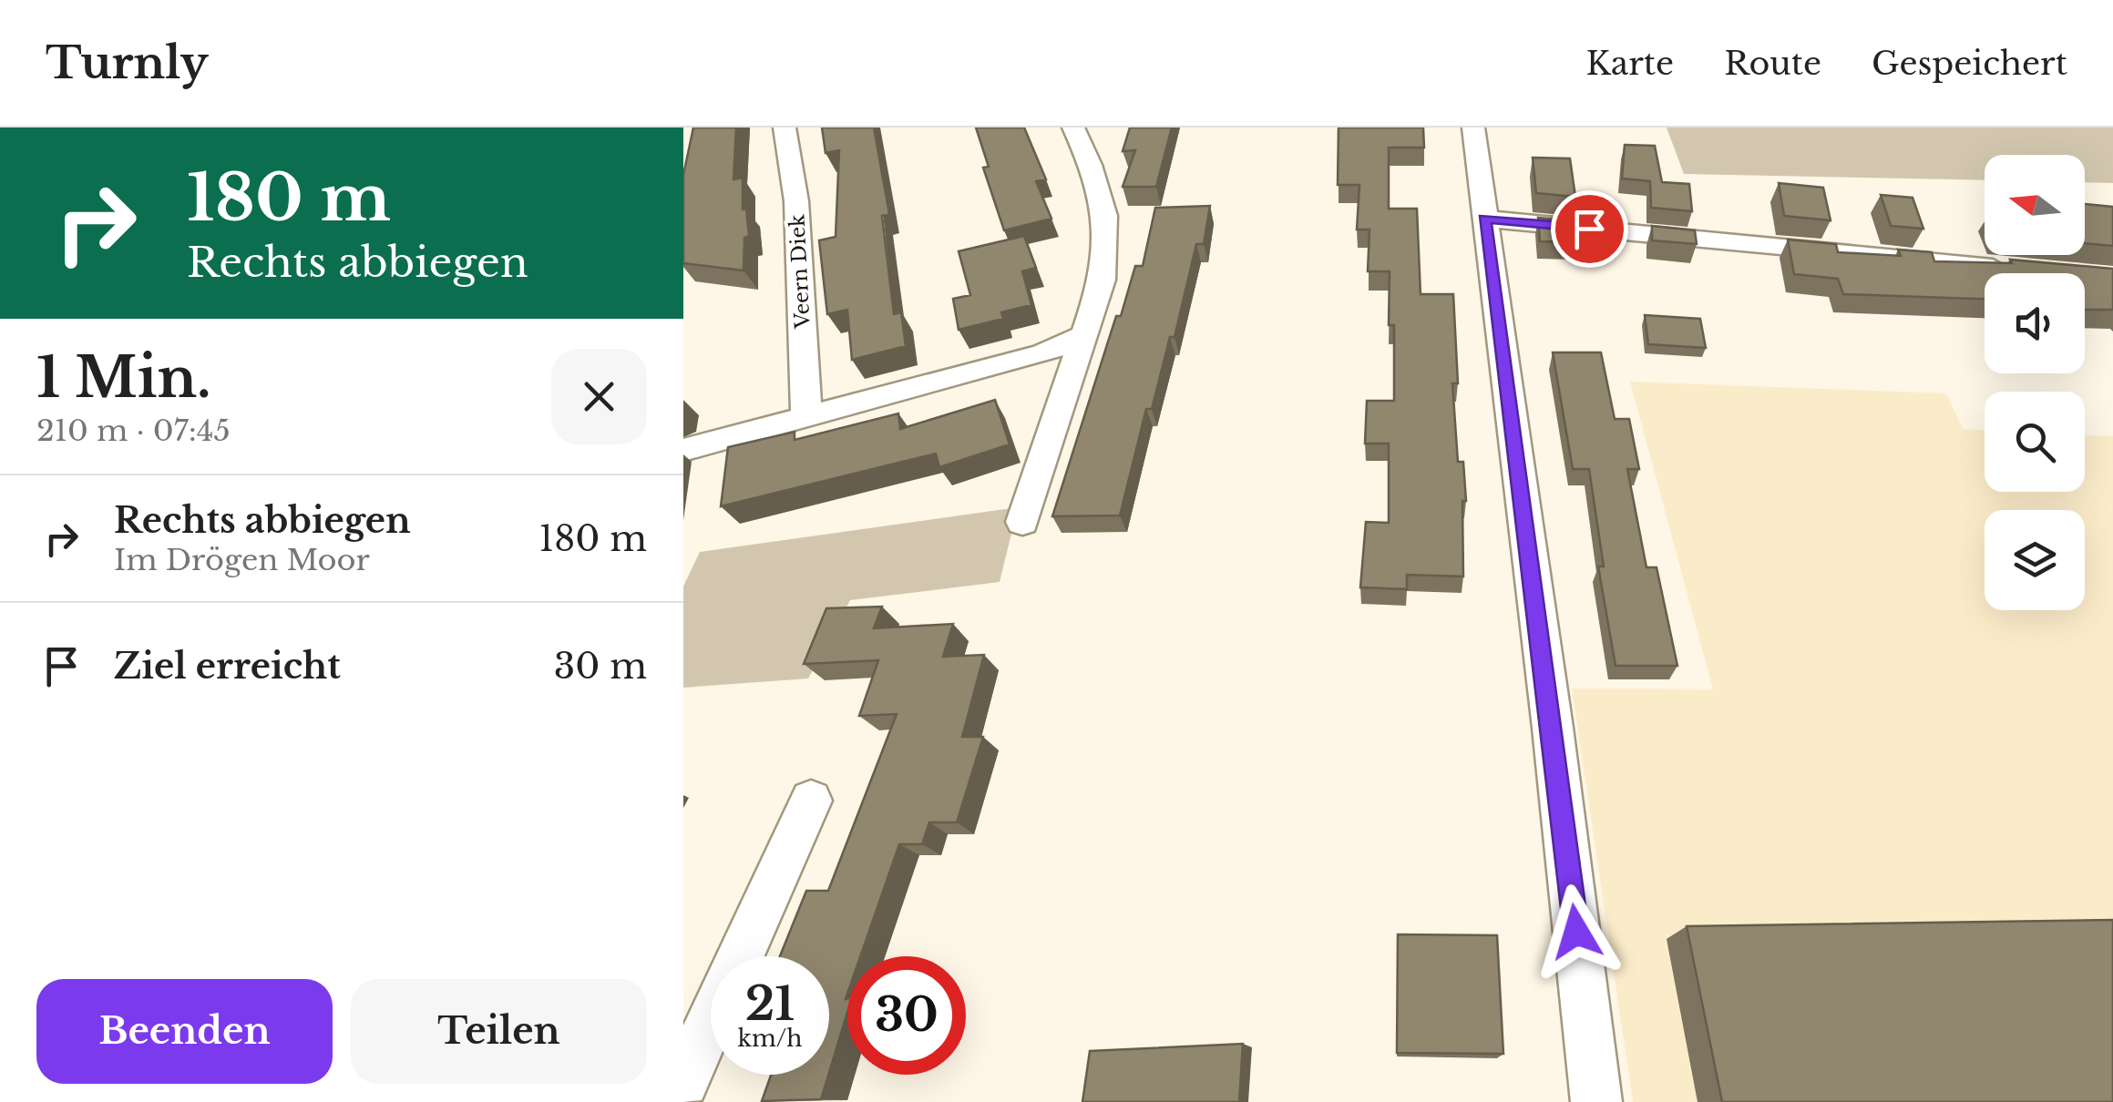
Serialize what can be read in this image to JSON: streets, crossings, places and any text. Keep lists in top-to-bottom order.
{
  "streets": {
    "street": ["Veern Diek"]
  },
  "north": "left",
  "page": {
    "header": "Turnly",
    "nav": ["Karte", "Route", "Gespeichert"],
    "turn": ["180 m", "Rechts abbiegen"],
    "heading": ["1 Min.", "210 m · 07:45"],
    "list": [
      {
        "name": "Rechts abbiegen",
        "note": "Im Drögen Moor",
        "value": "180 m"
      },
      {
        "name": "Ziel erreicht",
        "value": "30 m"
      }
    ],
    "speed": "21 km/h",
    "limit": "30",
    "buttons": ["Beenden", "Teilen"]
  }
}
